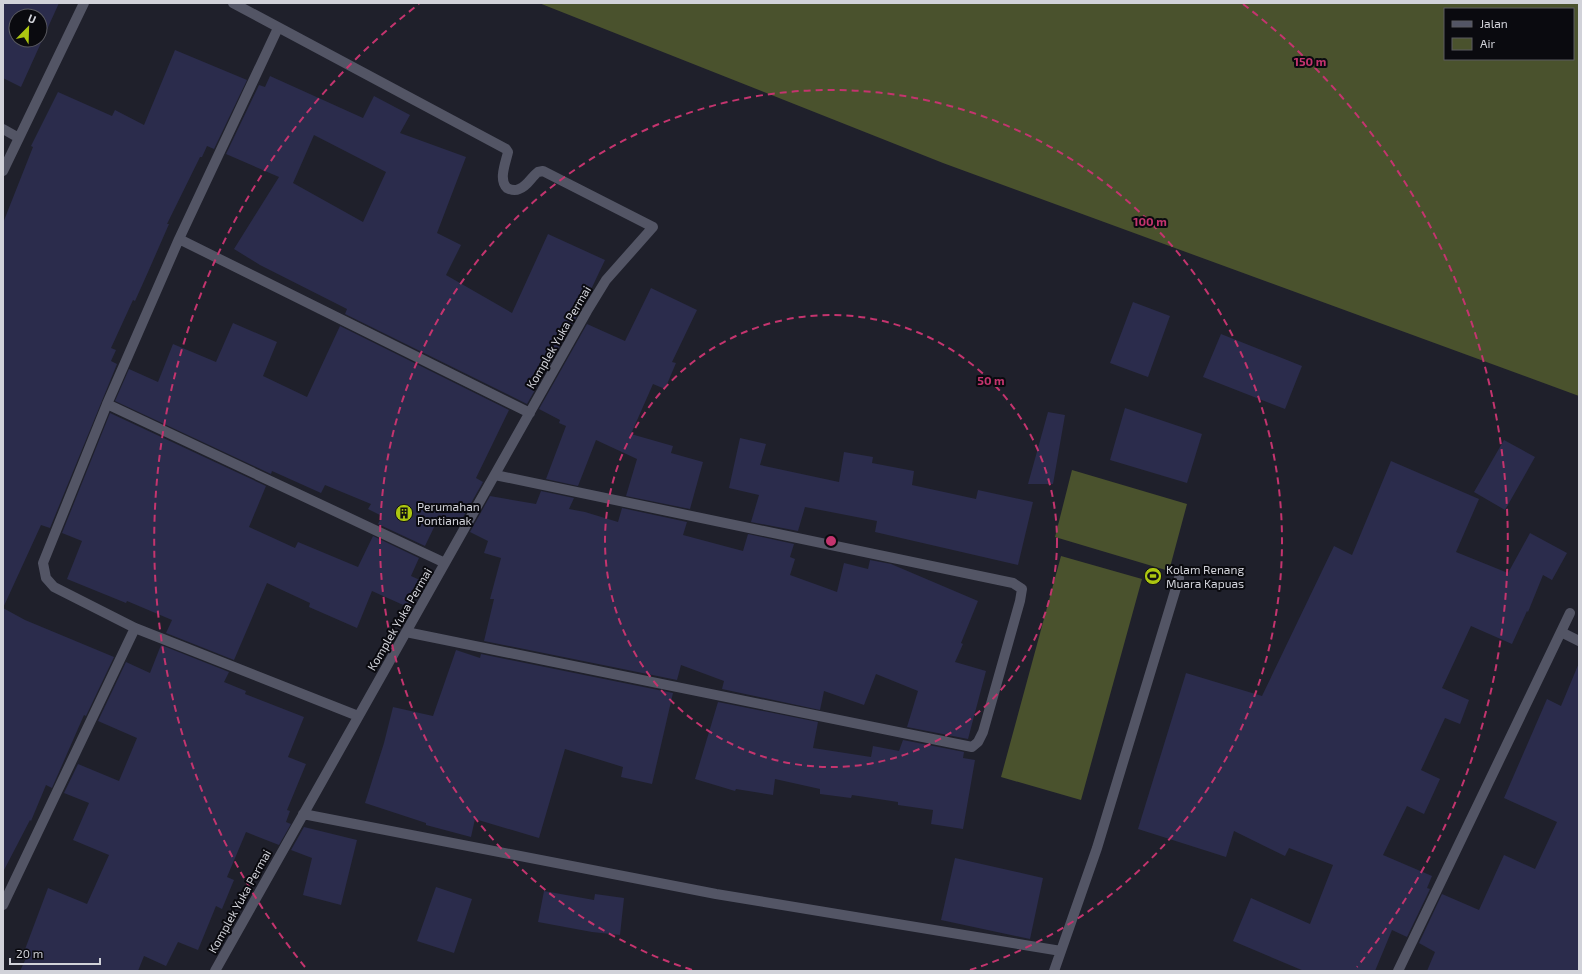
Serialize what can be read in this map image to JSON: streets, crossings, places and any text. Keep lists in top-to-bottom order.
{
  "streets": {
    "street": ["Komplek Yuka Permai"]
  },
  "places": {
    "building": ["Perumahan Pontianak"],
    "sports": ["Kolam Renang Muara Kapuas"]
  },
  "legend": ["Jalan", "Air"],
  "scale_bar": "20 m",
  "north": "top right",
  "rings": ["150 m", "100 m", "50 m"]
}
